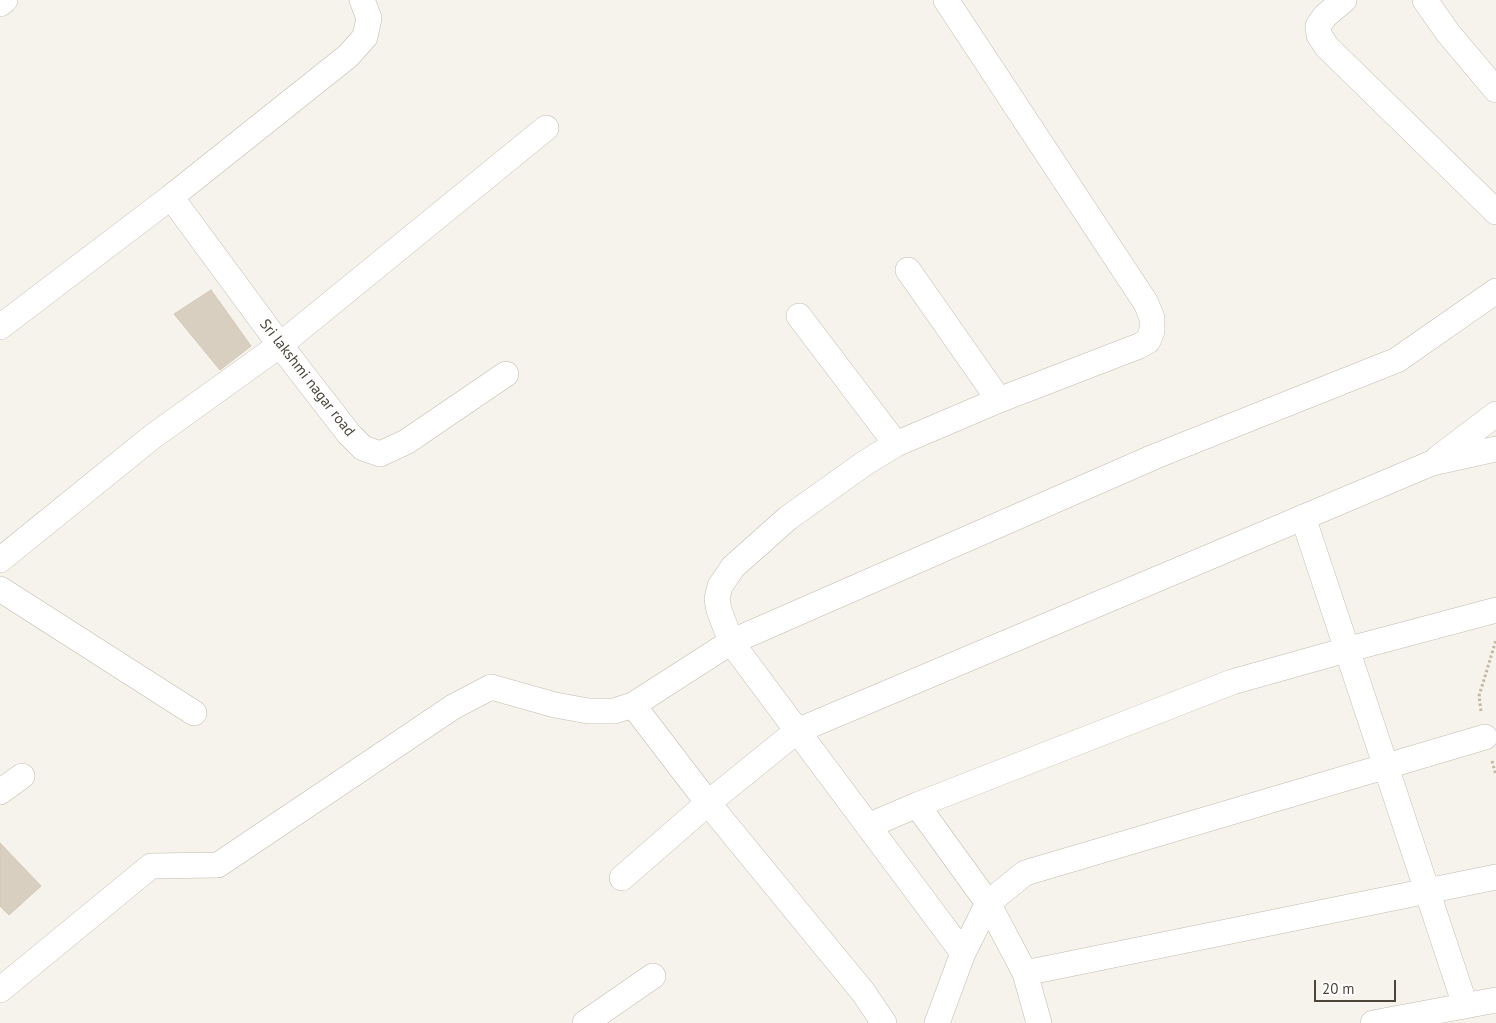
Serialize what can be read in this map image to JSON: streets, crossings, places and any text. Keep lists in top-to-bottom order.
{
  "streets": {
    "street": ["Sri lakshmi nagar road"]
  },
  "scale_bar": "20 m"
}
